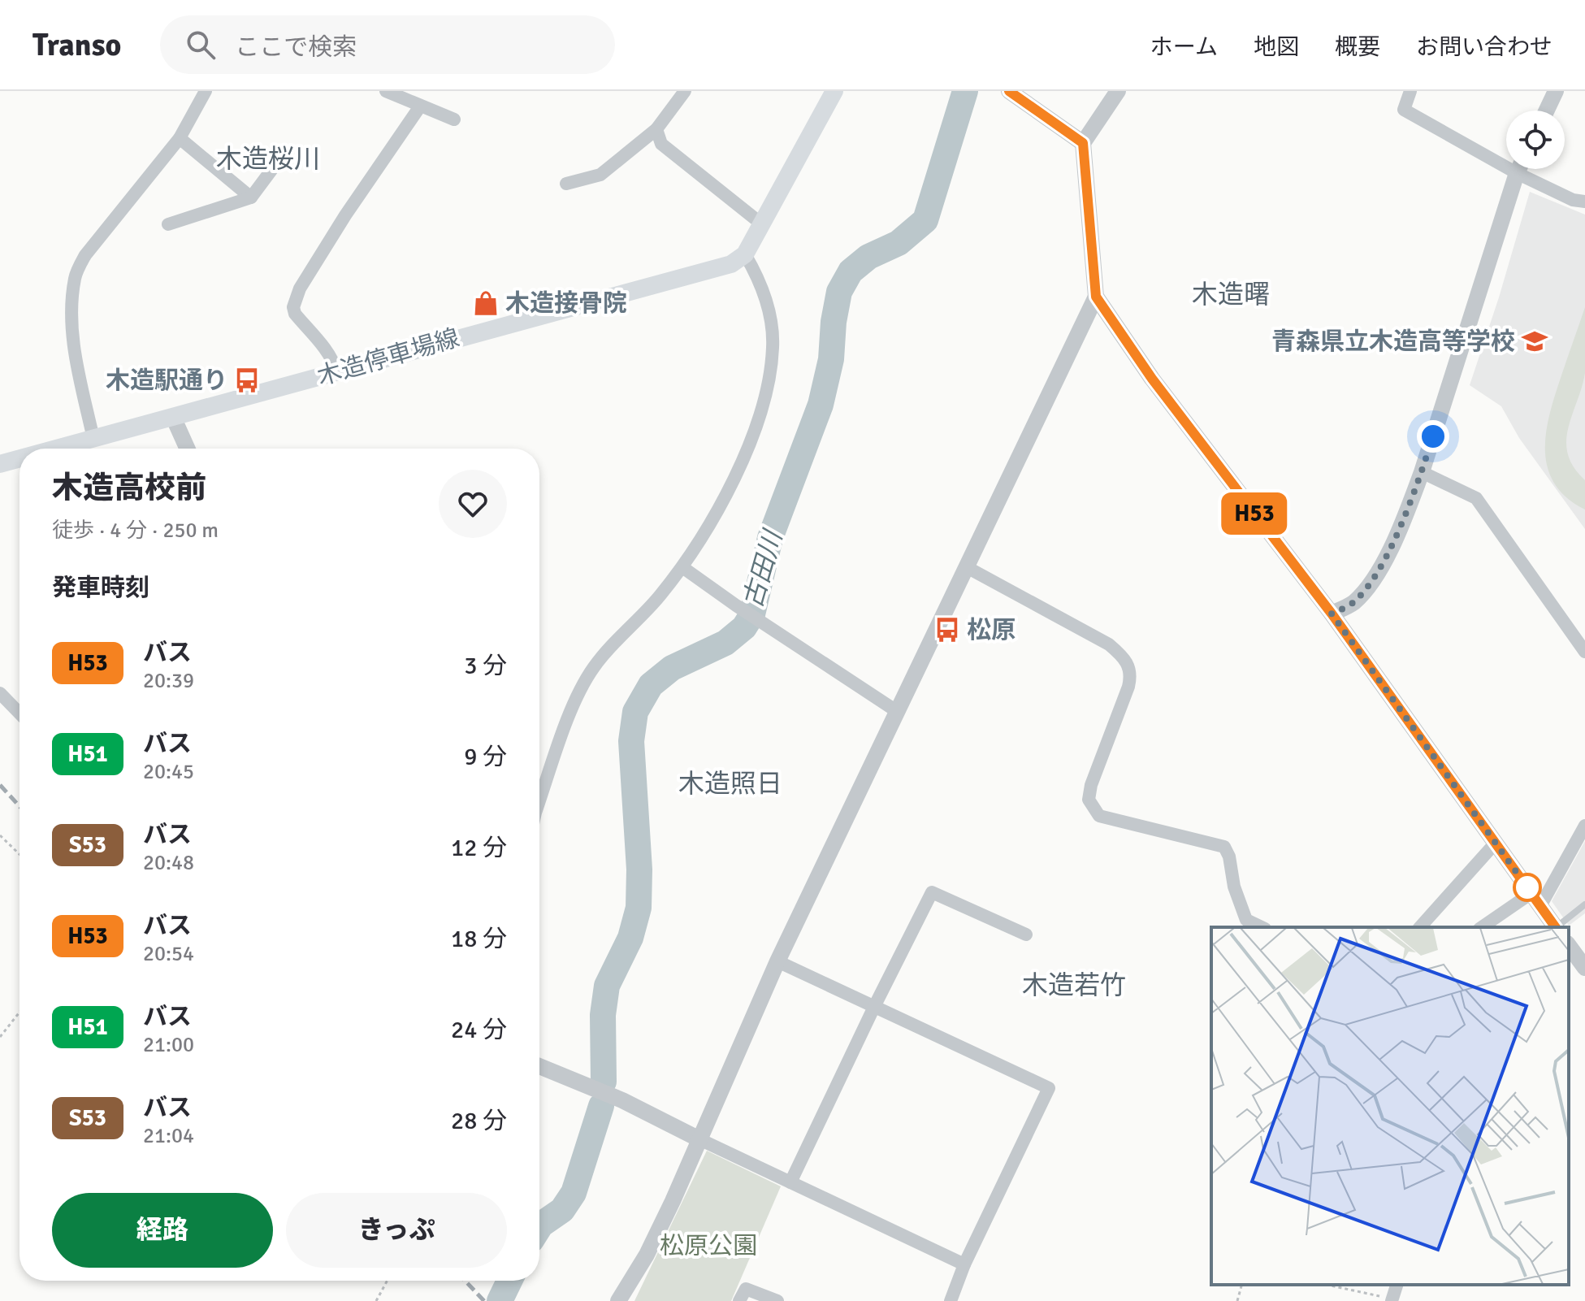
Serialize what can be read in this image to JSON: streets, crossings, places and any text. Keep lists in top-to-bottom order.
{
  "streets": {
    "main road": ["木造停車場線"]
  },
  "districts": [
    "木造桜川",
    "木造曙",
    "木造照日",
    "木造若竹"
  ],
  "water": ["古田川"],
  "parks": ["松原公園"],
  "places": {
    "shop": ["木造接骨院"],
    "school or university": ["青森県立木造高等学校"],
    "bus stop": ["木造駅通り", "松原"]
  },
  "lines": ["bus line H53"],
  "page": {
    "header": "Transo",
    "search": "ここで検索",
    "nav": [
      "ホーム",
      "地図",
      "概要",
      "お問い合わせ"
    ],
    "on_map": "H53",
    "heading": [
      ["木造高校前", "徒歩 · 4 分 · 250 m"],
      "発車時刻"
    ],
    "list": [
      {
        "mark": "H53",
        "name": "バス",
        "note": "20:39",
        "value": "3 分"
      },
      {
        "mark": "H51",
        "name": "バス",
        "note": "20:45",
        "value": "9 分"
      },
      {
        "mark": "S53",
        "name": "バス",
        "note": "20:48",
        "value": "12 分"
      },
      {
        "mark": "H53",
        "name": "バス",
        "note": "20:54",
        "value": "18 分"
      },
      {
        "mark": "H51",
        "name": "バス",
        "note": "21:00",
        "value": "24 分"
      },
      {
        "mark": "S53",
        "name": "バス",
        "note": "21:04",
        "value": "28 分"
      }
    ],
    "buttons": ["経路", "きっぷ"]
  }
}
